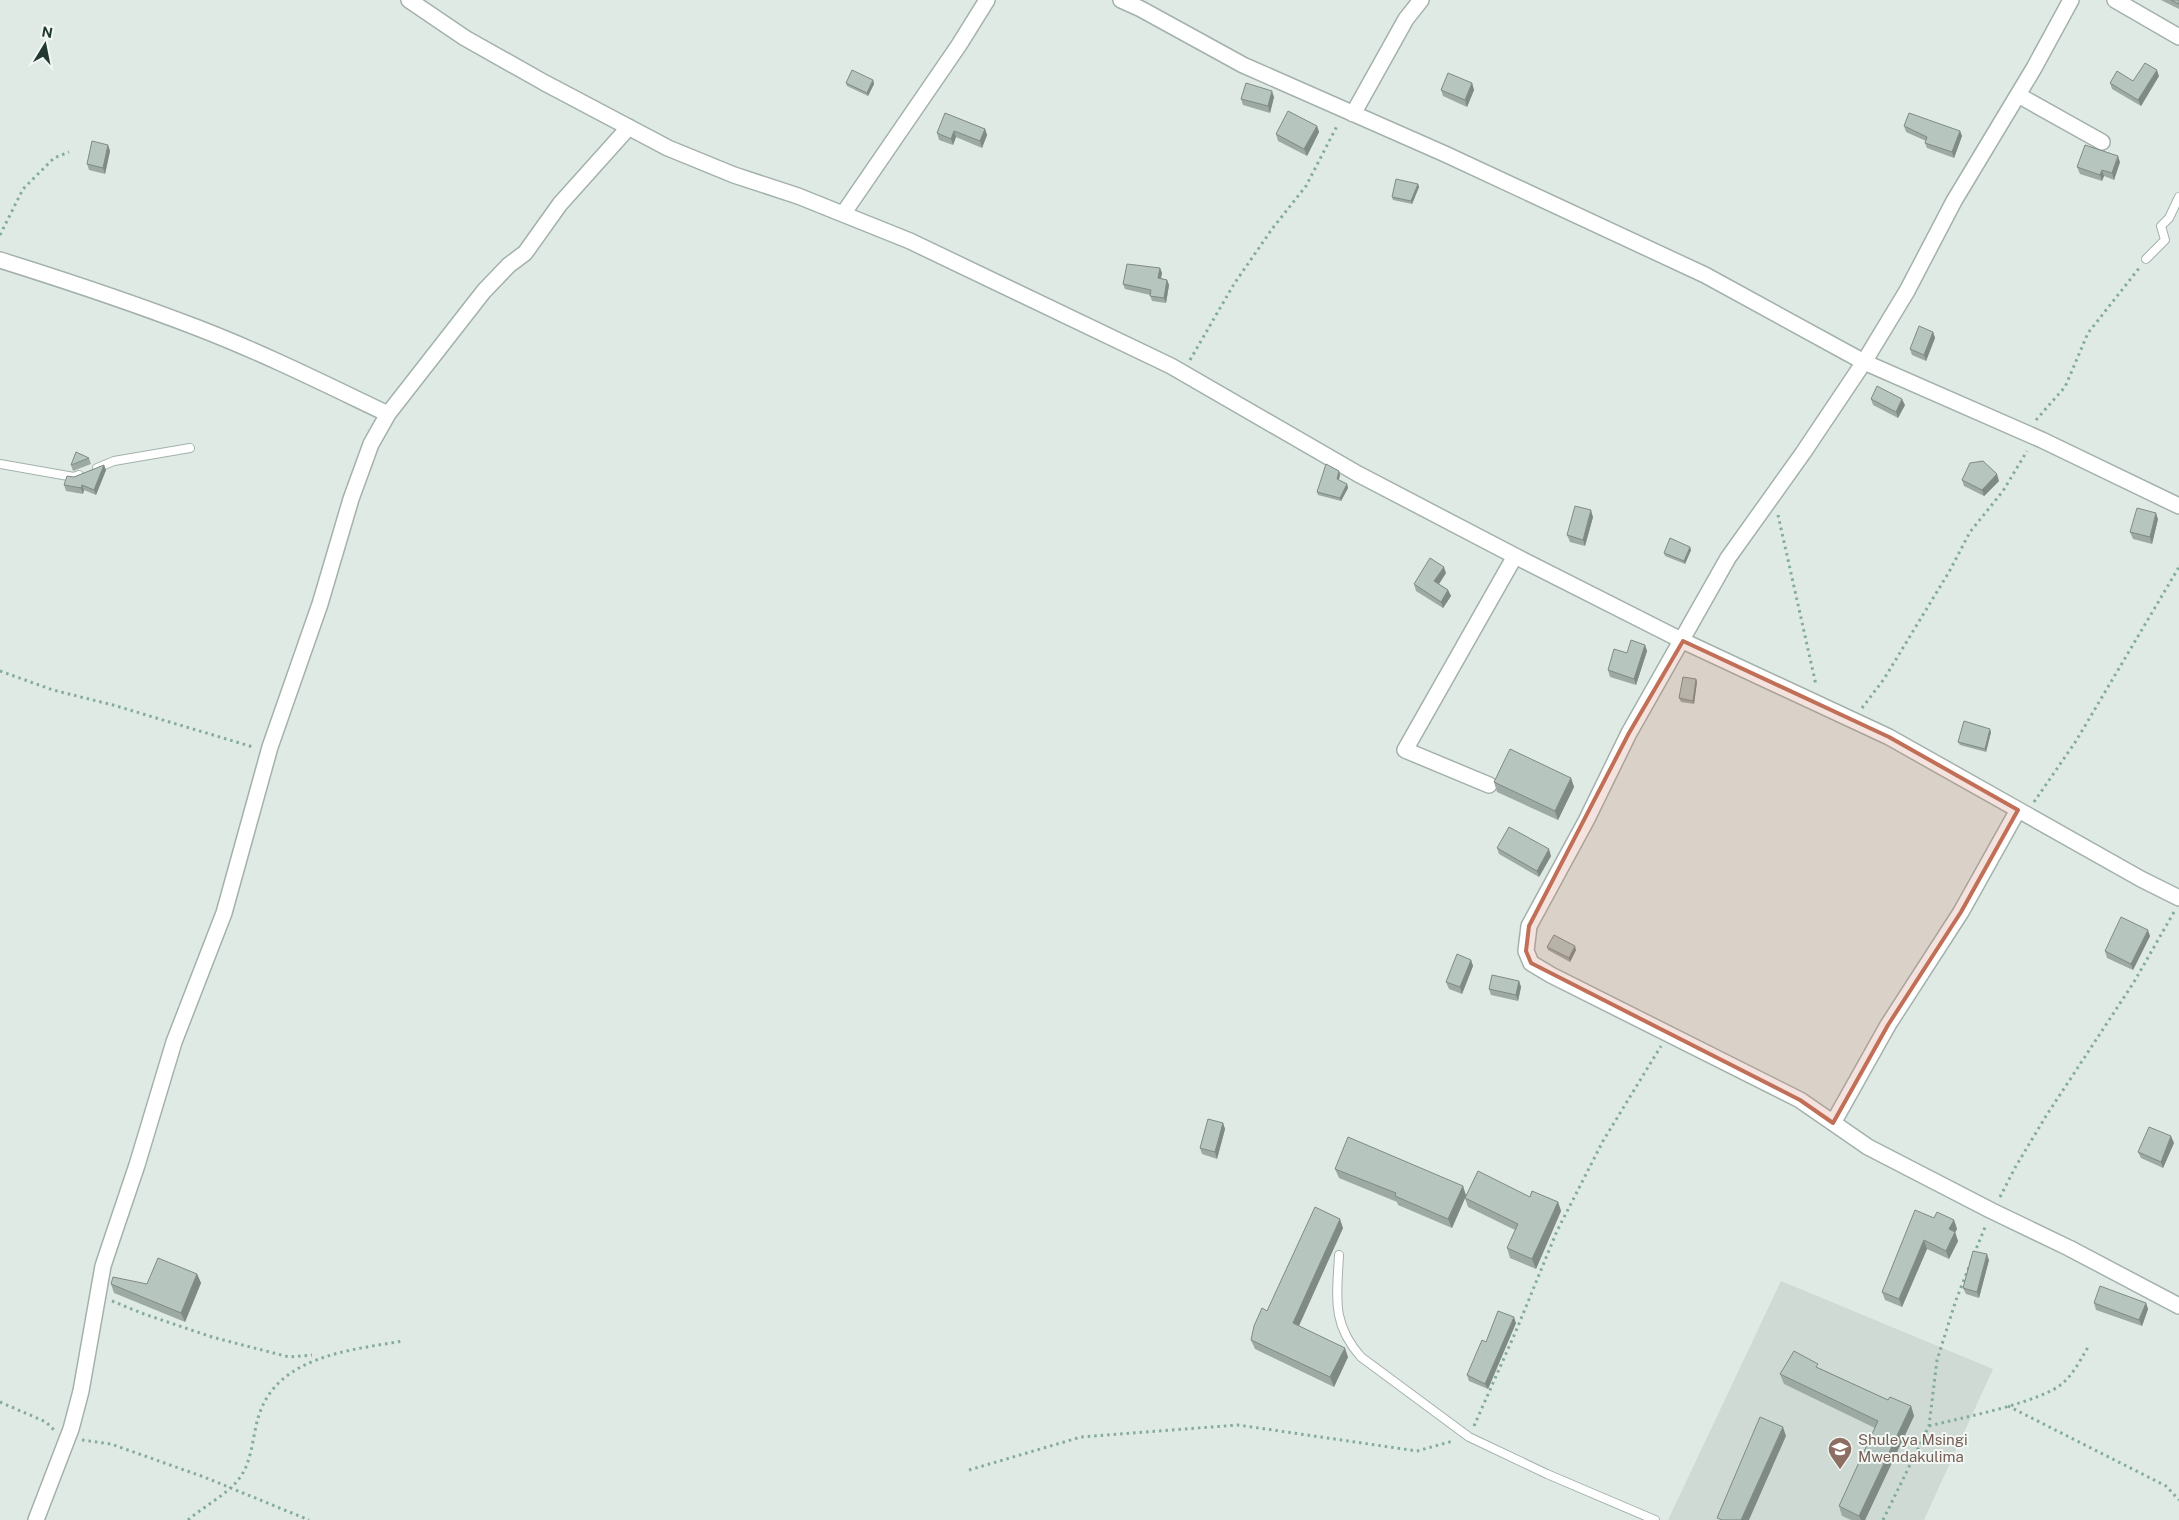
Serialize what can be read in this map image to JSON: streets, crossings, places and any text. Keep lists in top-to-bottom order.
{
  "places": {
    "school or university": ["Shule ya Msingi Mwendakulima"]
  },
  "north": "top"
}
